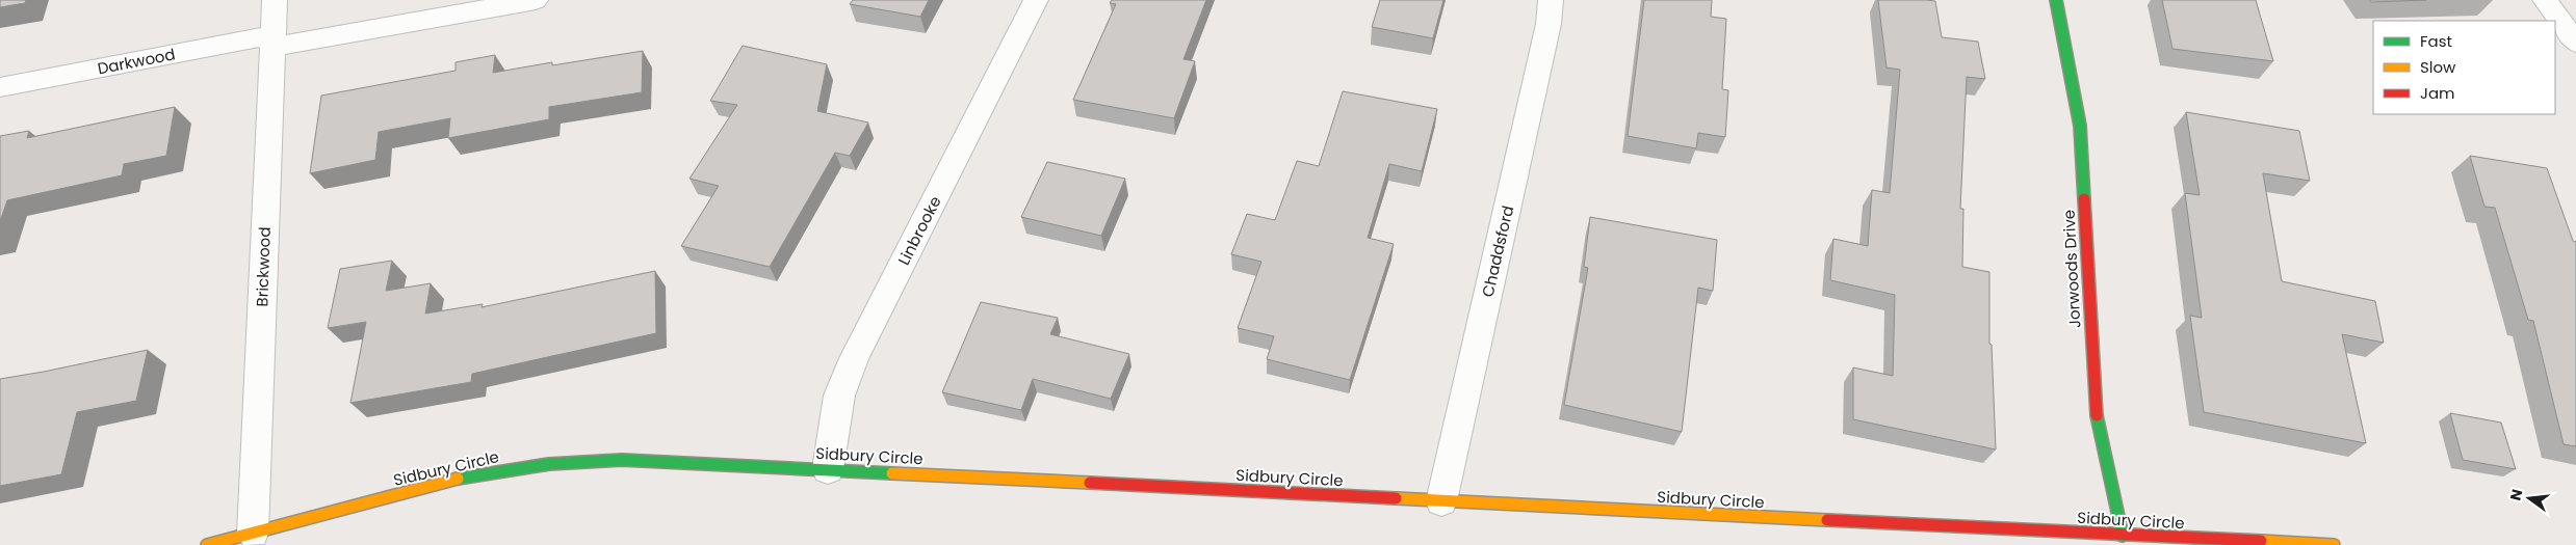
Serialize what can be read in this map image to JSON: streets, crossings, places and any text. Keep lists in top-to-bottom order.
{
  "streets": {
    "street": [
      "Darkwood",
      "Linbrooke",
      "Chaddsford",
      "Brickwood",
      "Jorwoods Drive",
      "Sidbury Circle"
    ]
  },
  "crossings": [
    ["Darkwood", "Brickwood"],
    ["Linbrooke", "Sidbury Circle"],
    ["Chaddsford", "Sidbury Circle"],
    ["Brickwood", "Sidbury Circle"],
    ["Jorwoods Drive", "Sidbury Circle"]
  ],
  "legend": ["Fast", "Slow", "Jam"],
  "north": "left"
}
